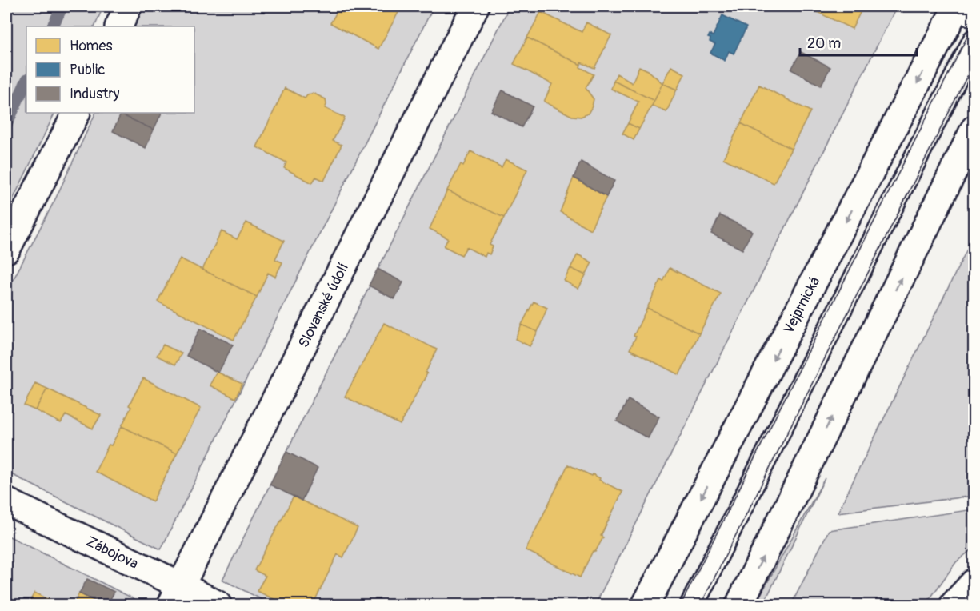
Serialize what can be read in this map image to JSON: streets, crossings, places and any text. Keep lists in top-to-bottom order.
{
  "streets": {
    "main road": ["Slovanské údolí", "Vejprnická", "Zábojova"]
  },
  "crossings": [
    ["Slovanské údolí", "Zábojova"]
  ],
  "legend": ["Homes", "Public", "Industry"],
  "scale_bar": "20 m"
}
